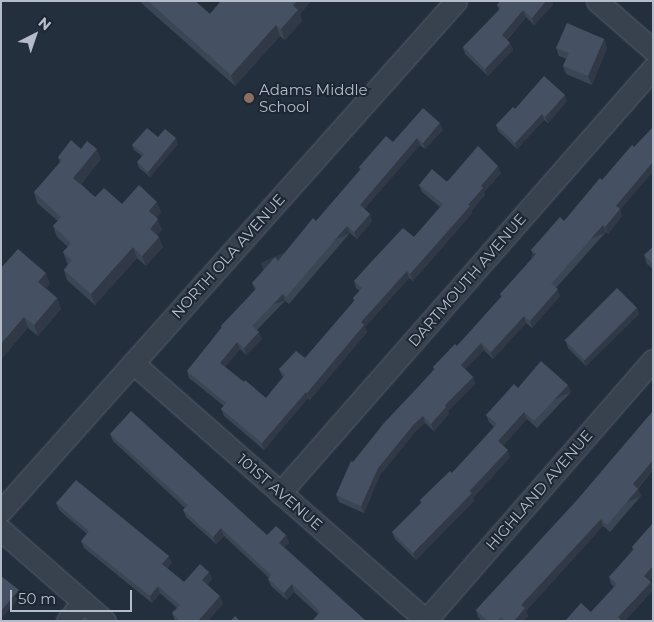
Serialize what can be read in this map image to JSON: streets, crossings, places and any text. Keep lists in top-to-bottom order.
{
  "streets": {
    "street": [
      "NORTH OLA AVENUE",
      "DARTMOUTH AVENUE",
      "HIGHLAND AVENUE",
      "101ST AVENUE"
    ]
  },
  "crossings": [
    ["NORTH OLA AVENUE", "101ST AVENUE"],
    ["DARTMOUTH AVENUE", "101ST AVENUE"],
    ["HIGHLAND AVENUE", "101ST AVENUE"]
  ],
  "places": ["Adams Middle School"],
  "scale_bar": "50 m",
  "north": "top right"
}
